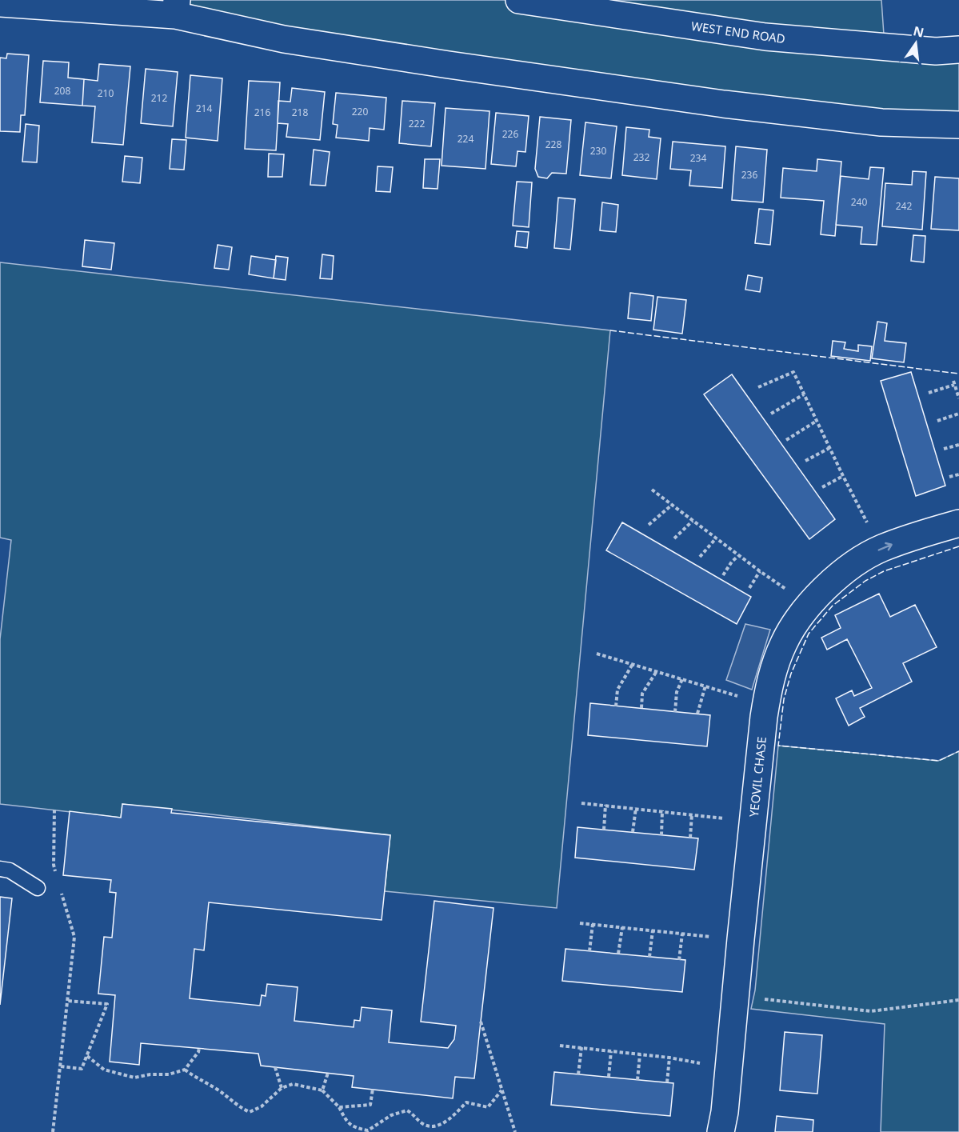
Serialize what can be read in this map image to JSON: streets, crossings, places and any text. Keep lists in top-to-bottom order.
{
  "streets": {
    "street": ["WEST END ROAD", "YEOVIL CHASE"]
  },
  "house_numbers": [
    "208",
    "210",
    "212",
    "214",
    "220",
    "216",
    "218",
    "222",
    "226",
    "224",
    "228",
    "230",
    "232",
    "234",
    "236",
    "240",
    "242"
  ],
  "north": "top"
}
